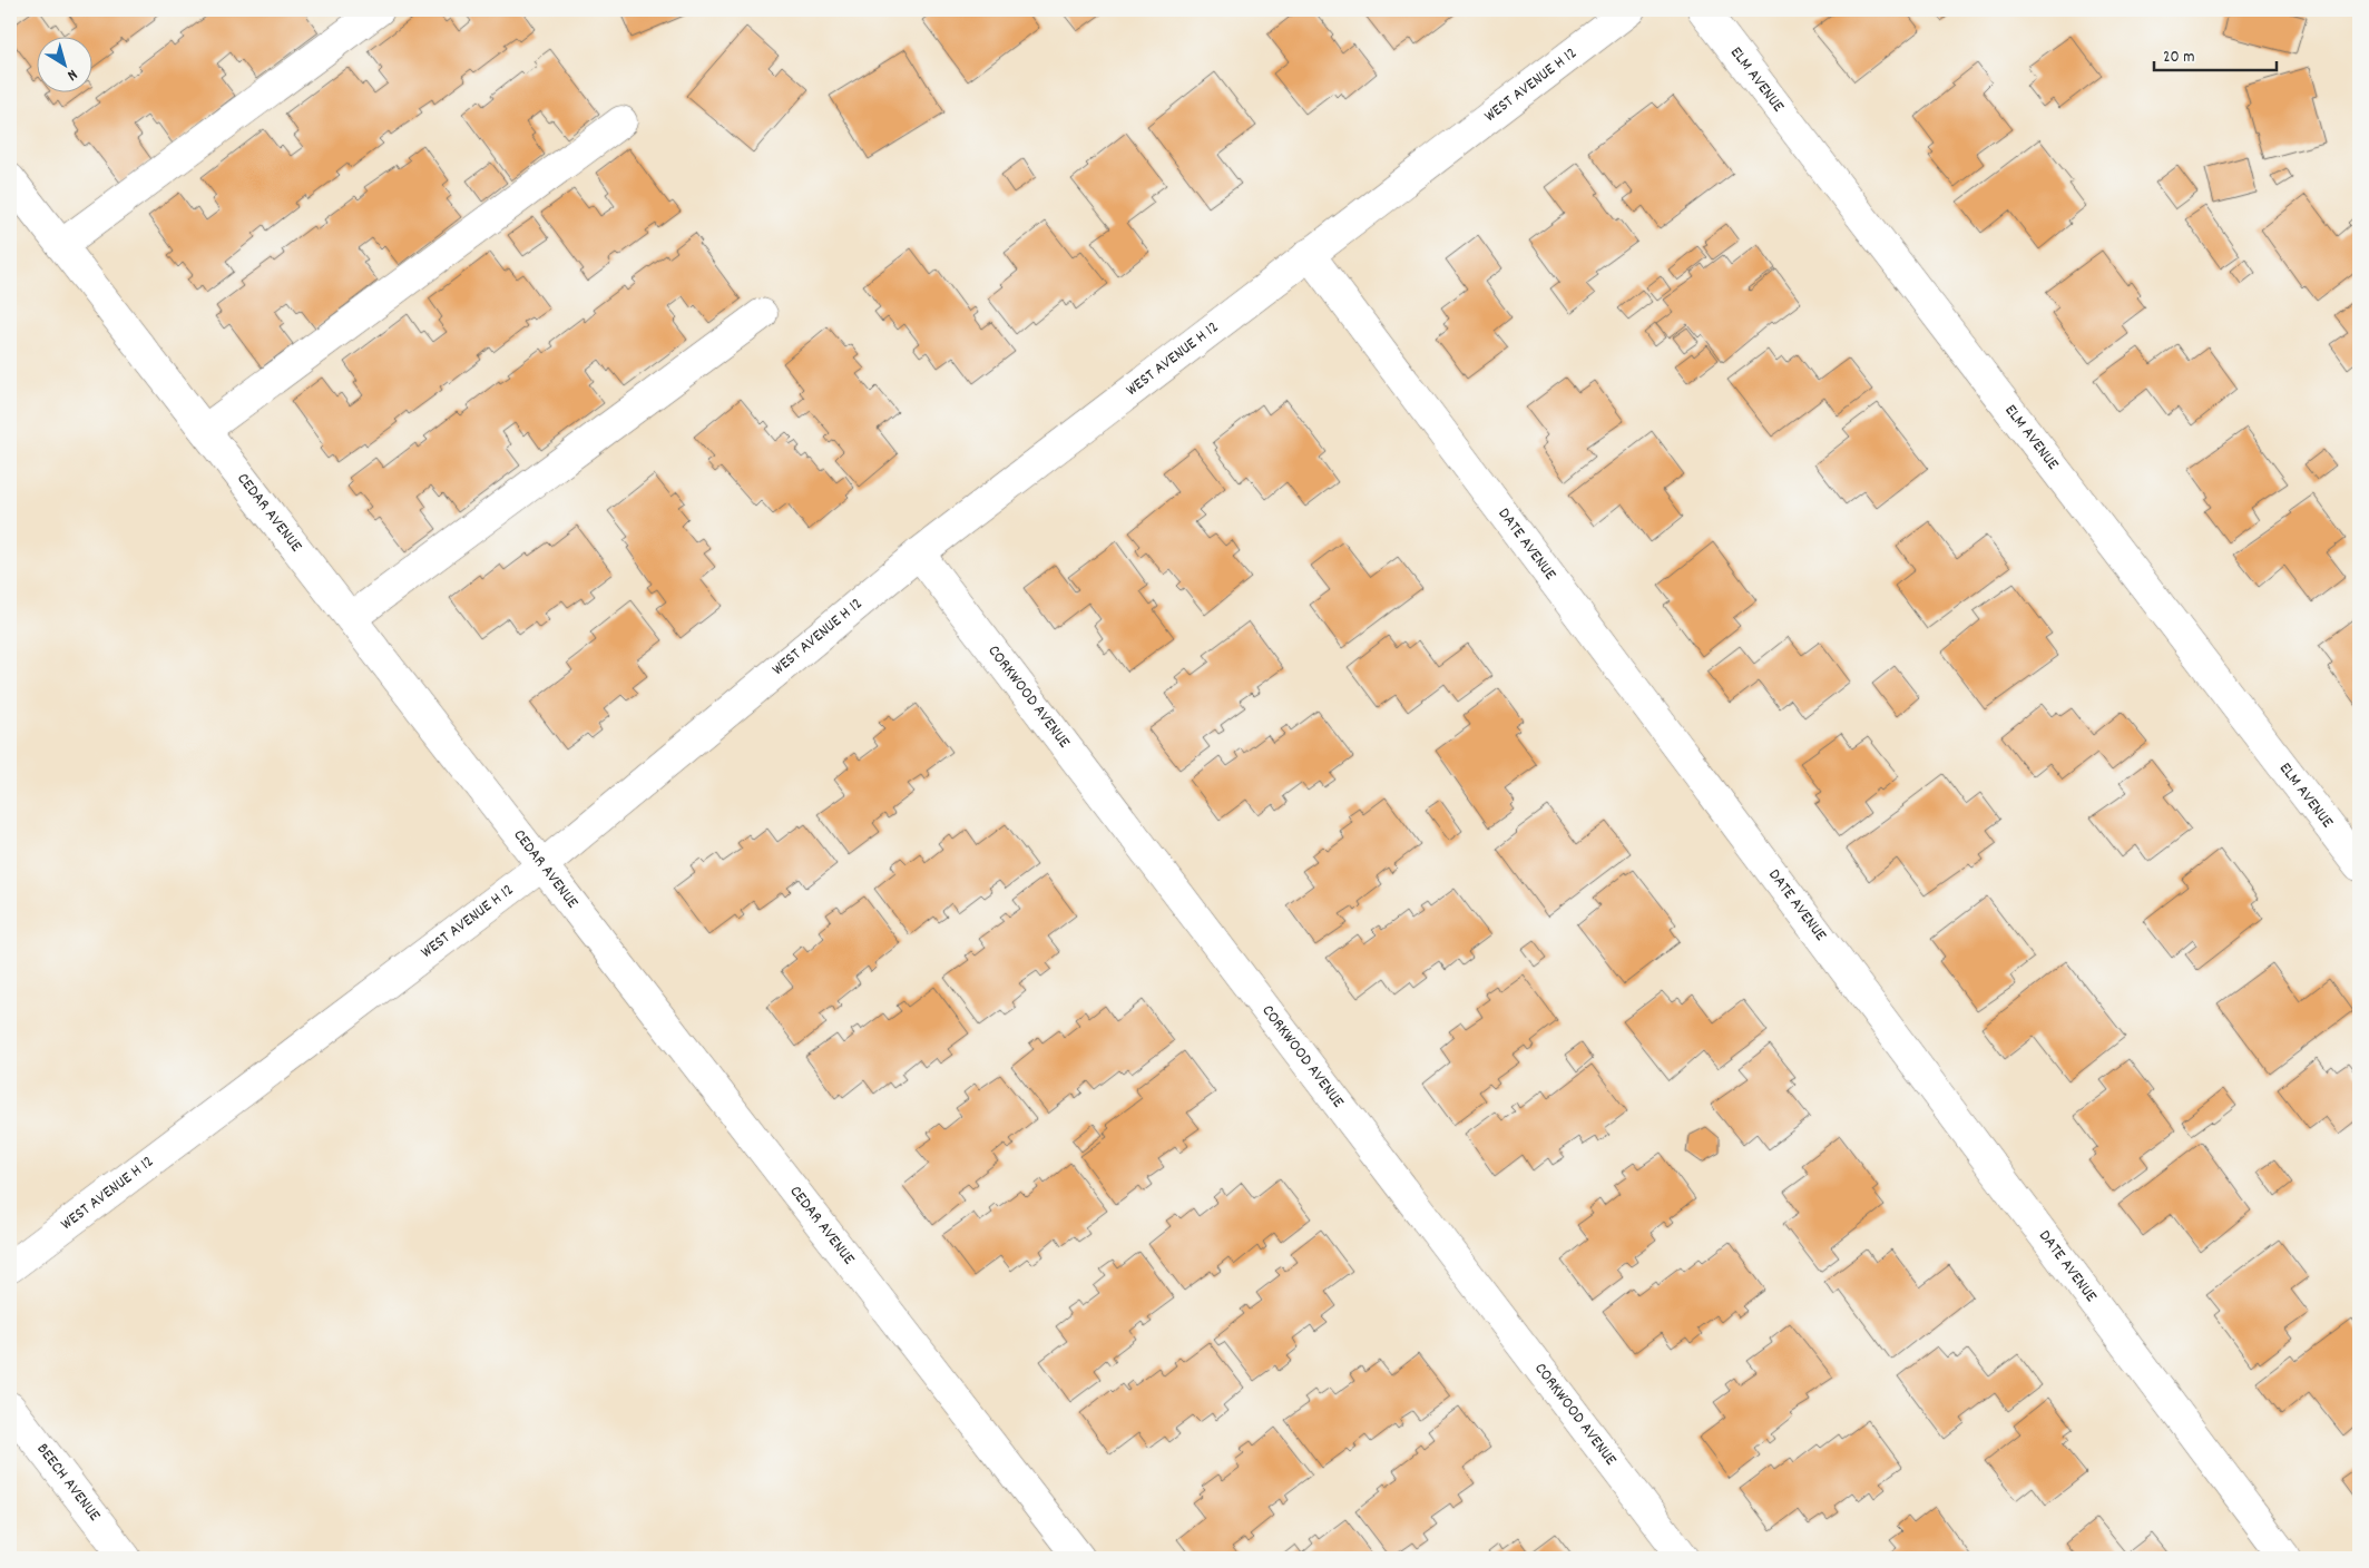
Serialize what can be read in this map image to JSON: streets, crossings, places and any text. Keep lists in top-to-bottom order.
{
  "streets": {
    "street": [
      "ELM AVENUE",
      "WEST AVENUE H 12",
      "CEDAR AVENUE",
      "DATE AVENUE",
      "CORKWOOD AVENUE",
      "BEECH AVENUE"
    ]
  },
  "crossings": [
    ["WEST AVENUE H 12", "CEDAR AVENUE"],
    ["WEST AVENUE H 12", "DATE AVENUE"],
    ["WEST AVENUE H 12", "CORKWOOD AVENUE"]
  ],
  "scale_bar": "20 m",
  "north": "bottom right"
}
